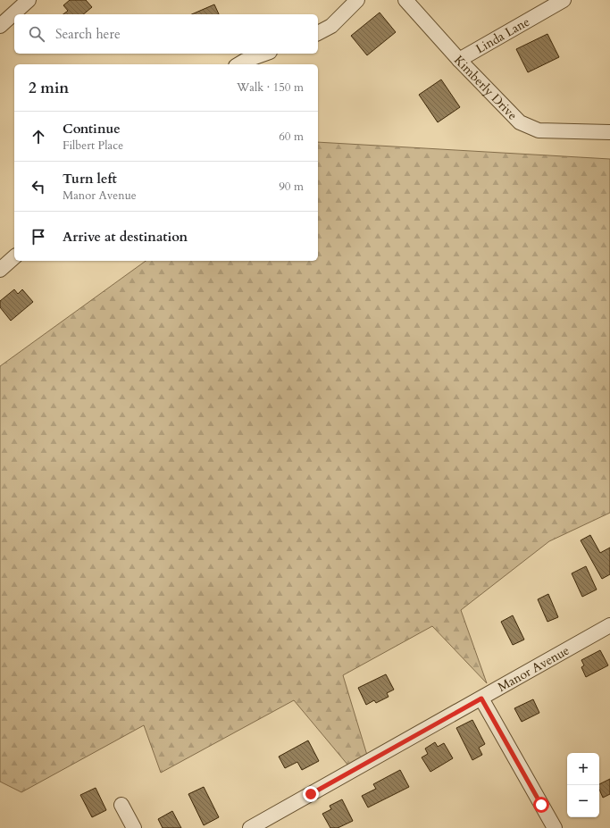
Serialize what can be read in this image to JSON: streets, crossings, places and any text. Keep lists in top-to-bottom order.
{
  "streets": {
    "street": ["Linda Lane", "Kimberly Drive", "Manor Avenue"]
  },
  "crossings": [
    ["Linda Lane", "Kimberly Drive"]
  ],
  "page": {
    "search": "Search here",
    "heading": ["2 min", "Walk · 150 m"],
    "list": [
      ["Continue", "Filbert Place", "60 m"],
      ["Turn left", "Manor Avenue", "90 m"],
      "Arrive at destination"
    ],
    "map_buttons": ["+", "−"]
  }
}
